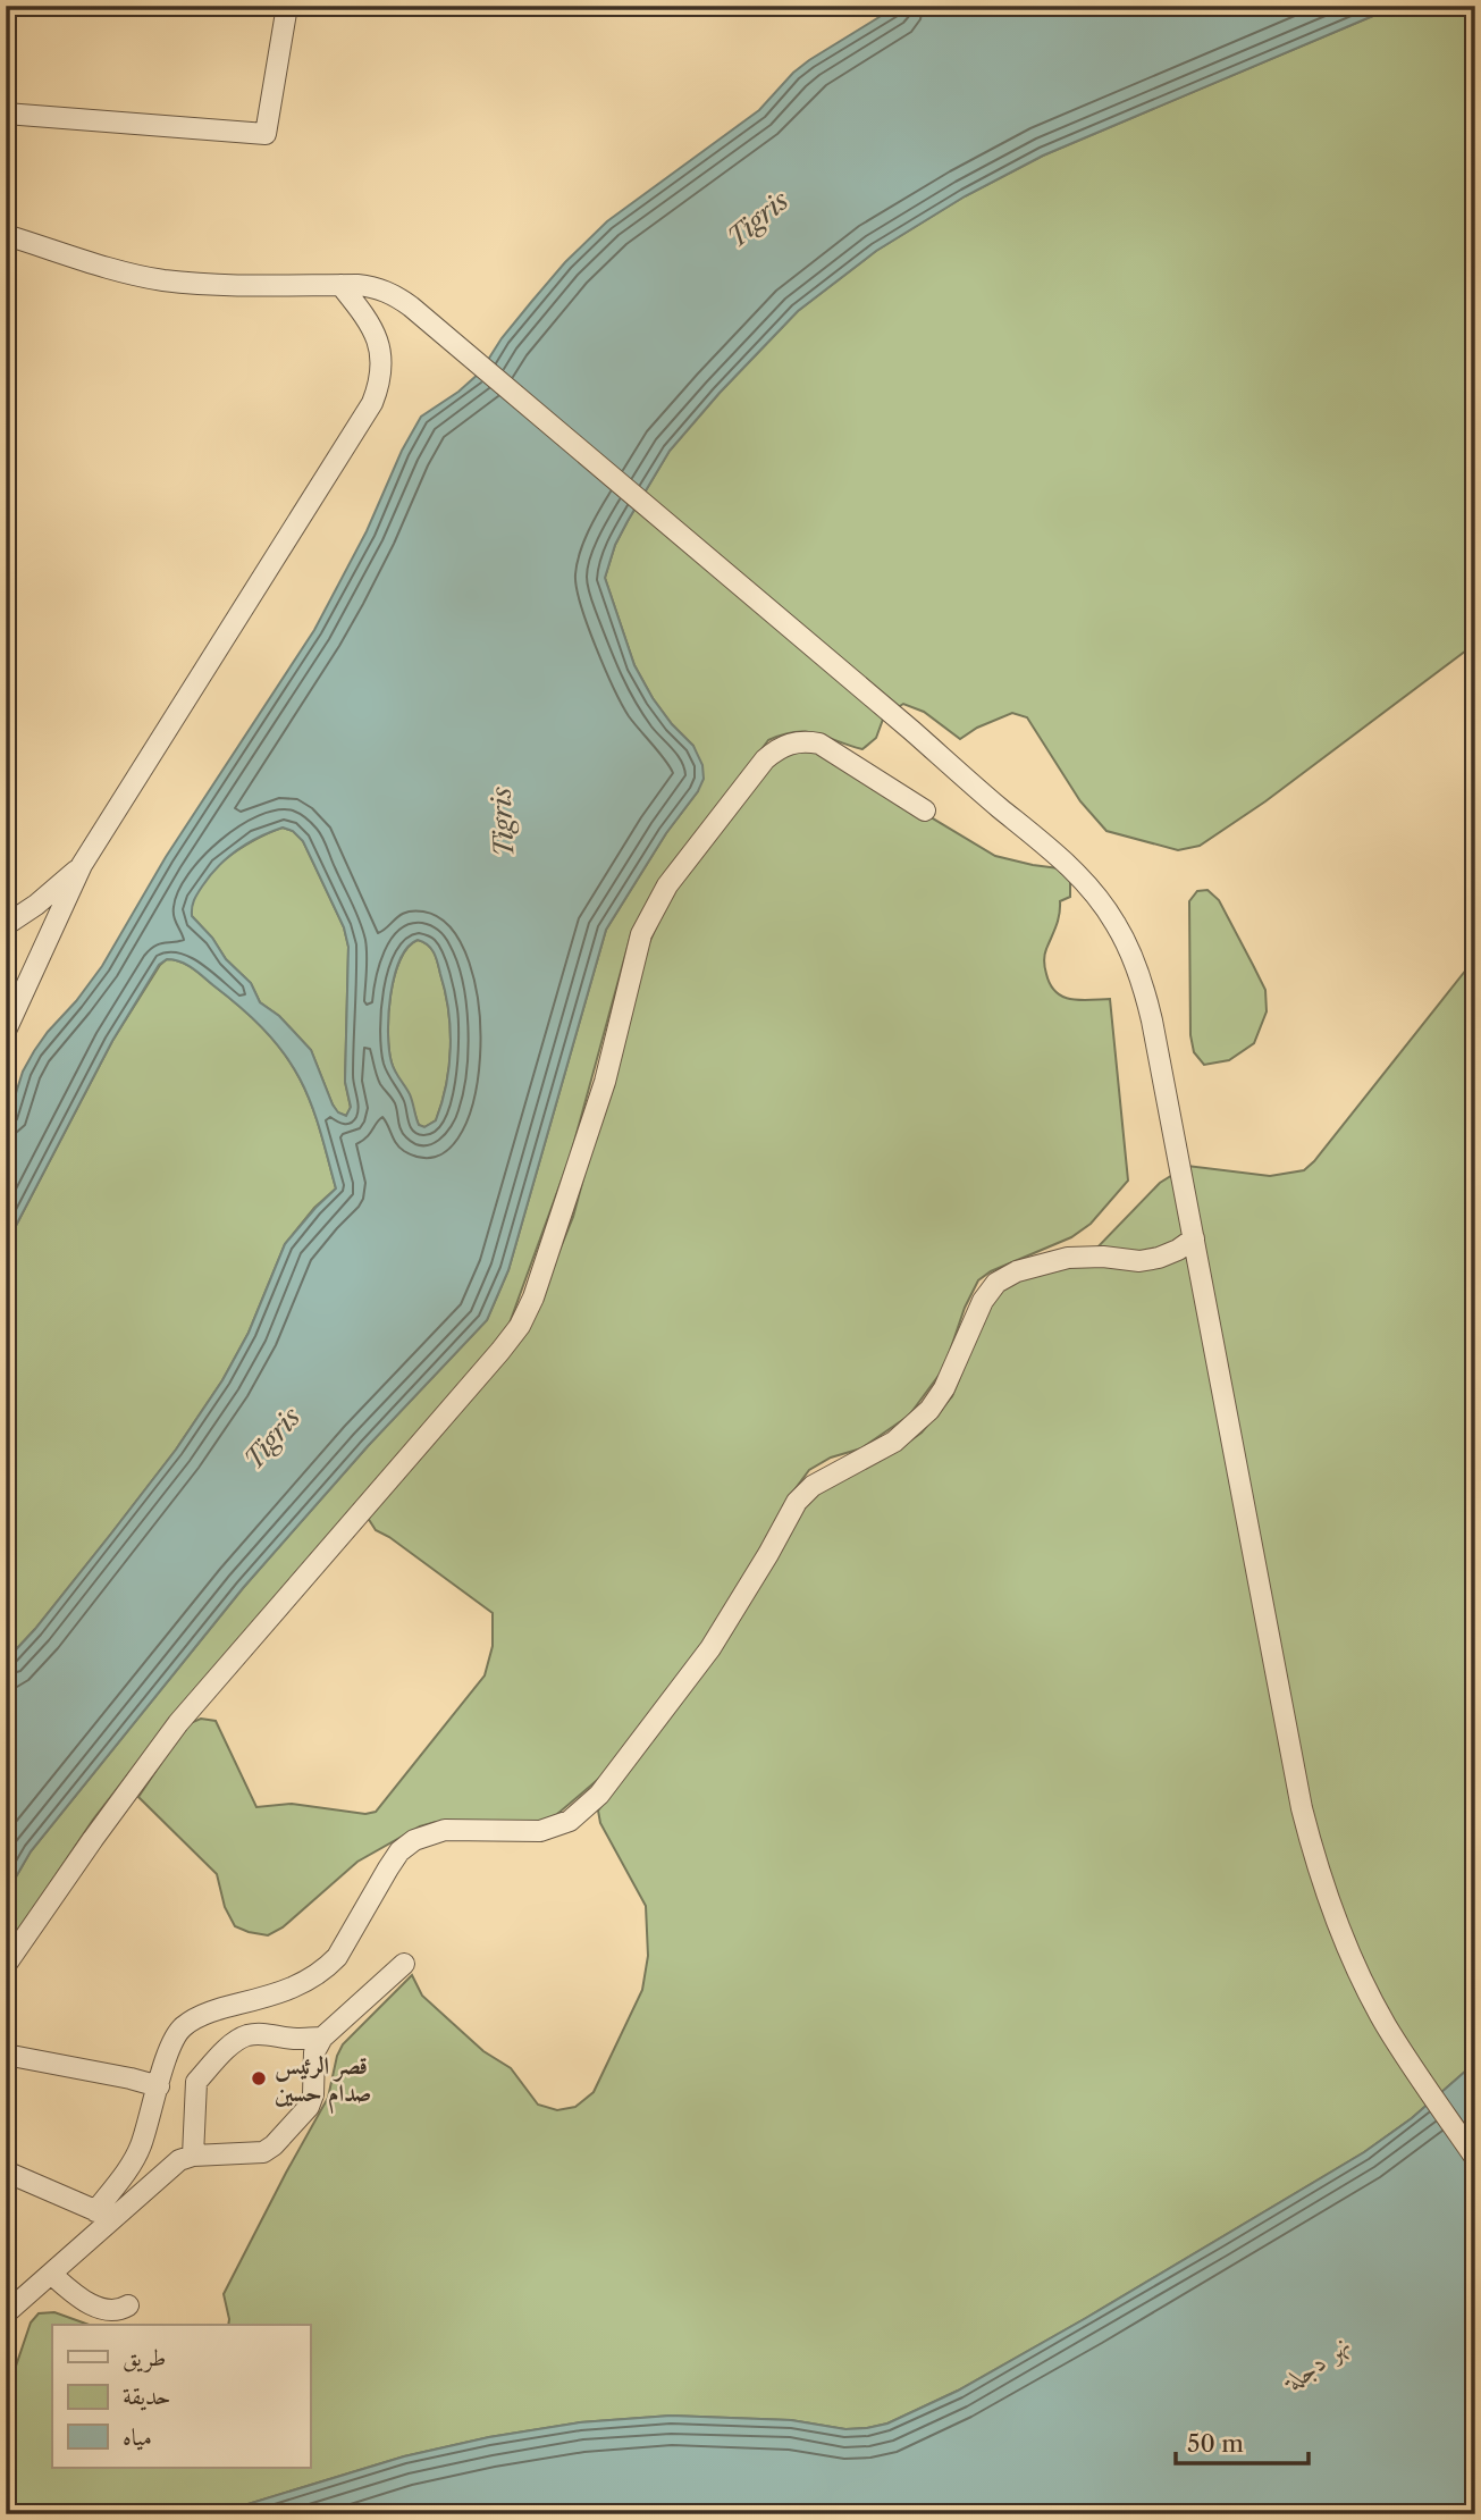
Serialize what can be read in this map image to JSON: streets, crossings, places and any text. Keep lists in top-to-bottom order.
{
  "water": ["Tigris", "نهر دجلة"],
  "places": ["قصر الرئيس صدام حسين"],
  "legend": ["طريق", "حديقة", "مياه"],
  "scale_bar": "50 m"
}
